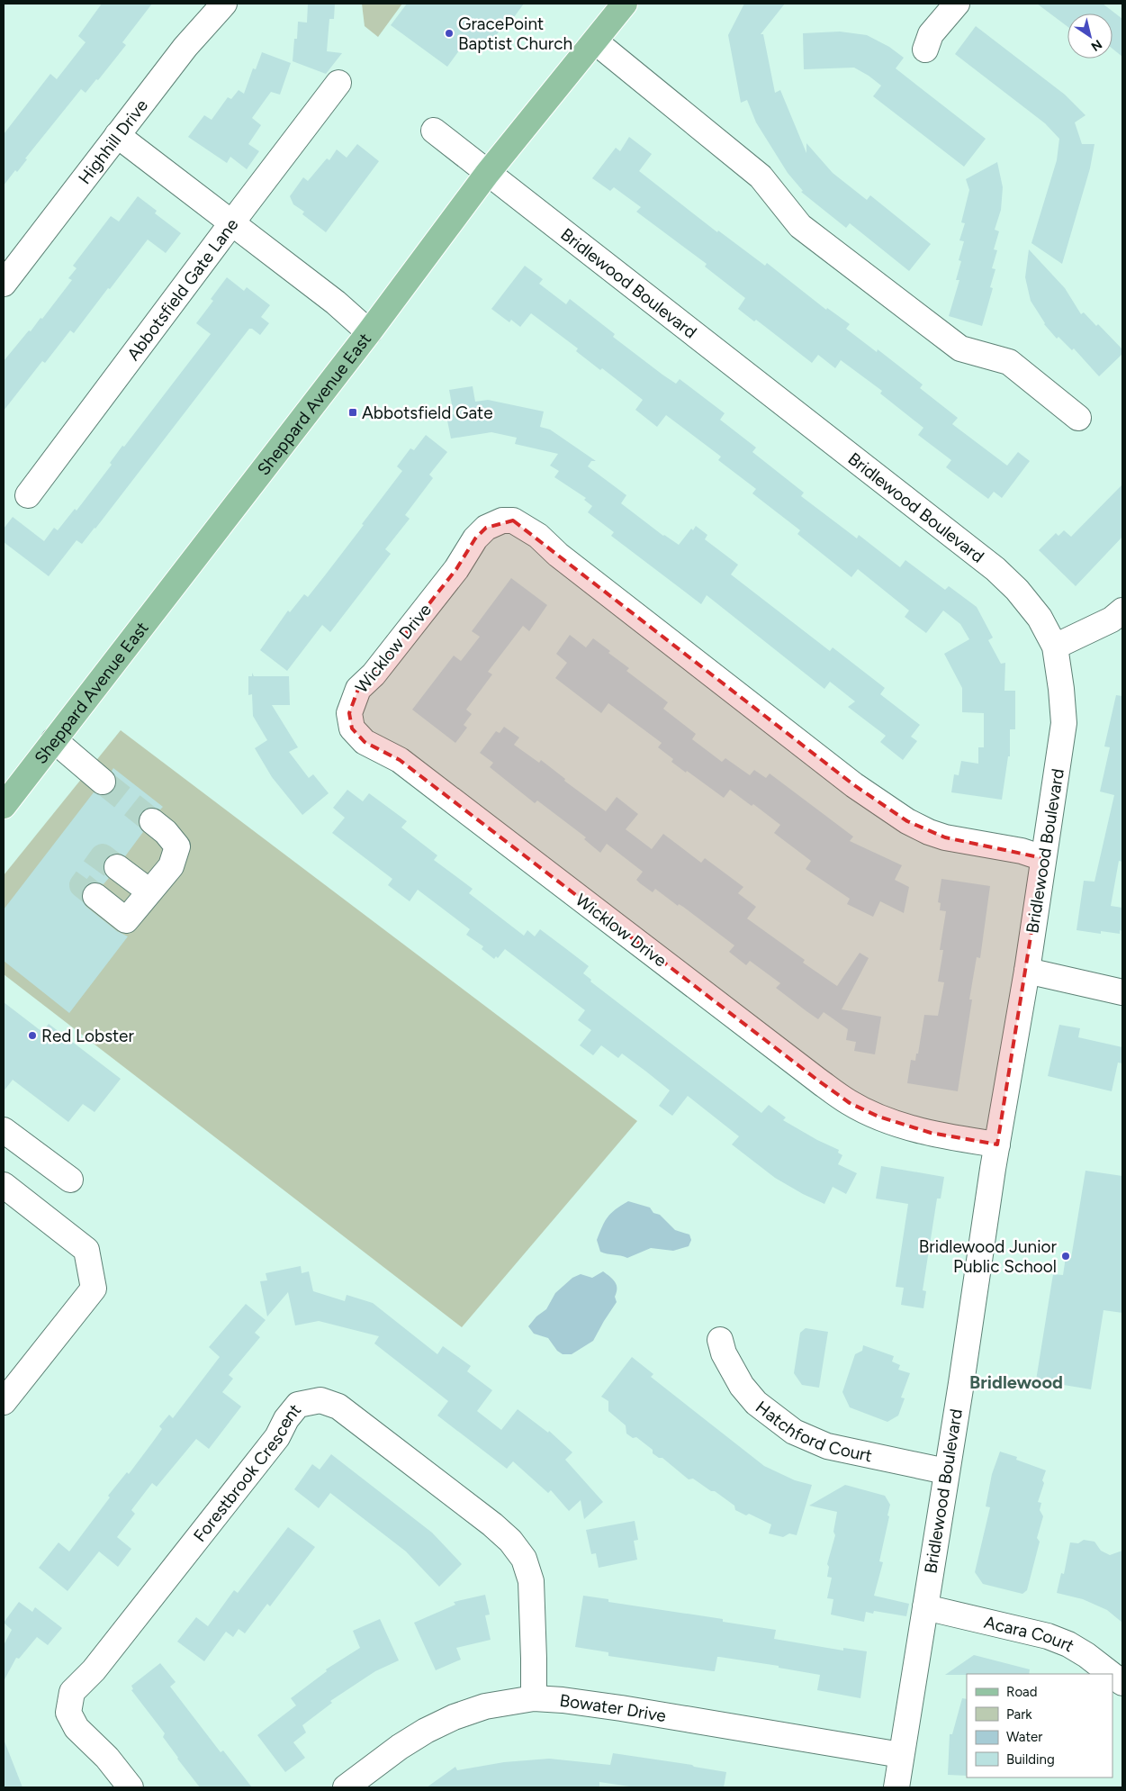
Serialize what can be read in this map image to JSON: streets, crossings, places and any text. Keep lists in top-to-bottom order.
{
  "streets": {
    "main road": ["Sheppard Avenue East"],
    "street": [
      "Highhill Drive",
      "Bridlewood Boulevard",
      "Abbotsfield Gate Lane",
      "Wicklow Drive",
      "Hatchford Court",
      "Forestbrook Crescent",
      "Acara Court",
      "Bowater Drive"
    ]
  },
  "crossings": [
    ["Bridlewood Boulevard", "Sheppard Avenue East"],
    ["Bridlewood Boulevard", "Wicklow Drive"],
    ["Bridlewood Boulevard", "Hatchford Court"],
    ["Bridlewood Boulevard", "Acara Court"],
    ["Bridlewood Boulevard", "Bowater Drive"],
    ["Forestbrook Crescent", "Bowater Drive"]
  ],
  "districts": ["Bridlewood"],
  "places": {
    "other": ["GracePoint Baptist Church", "Red Lobster", "Bridlewood Junior Public School"],
    "transit": ["Abbotsfield Gate"]
  },
  "legend": [
    "Road",
    "Park",
    "Water",
    "Building"
  ],
  "north": "bottom right"
}
